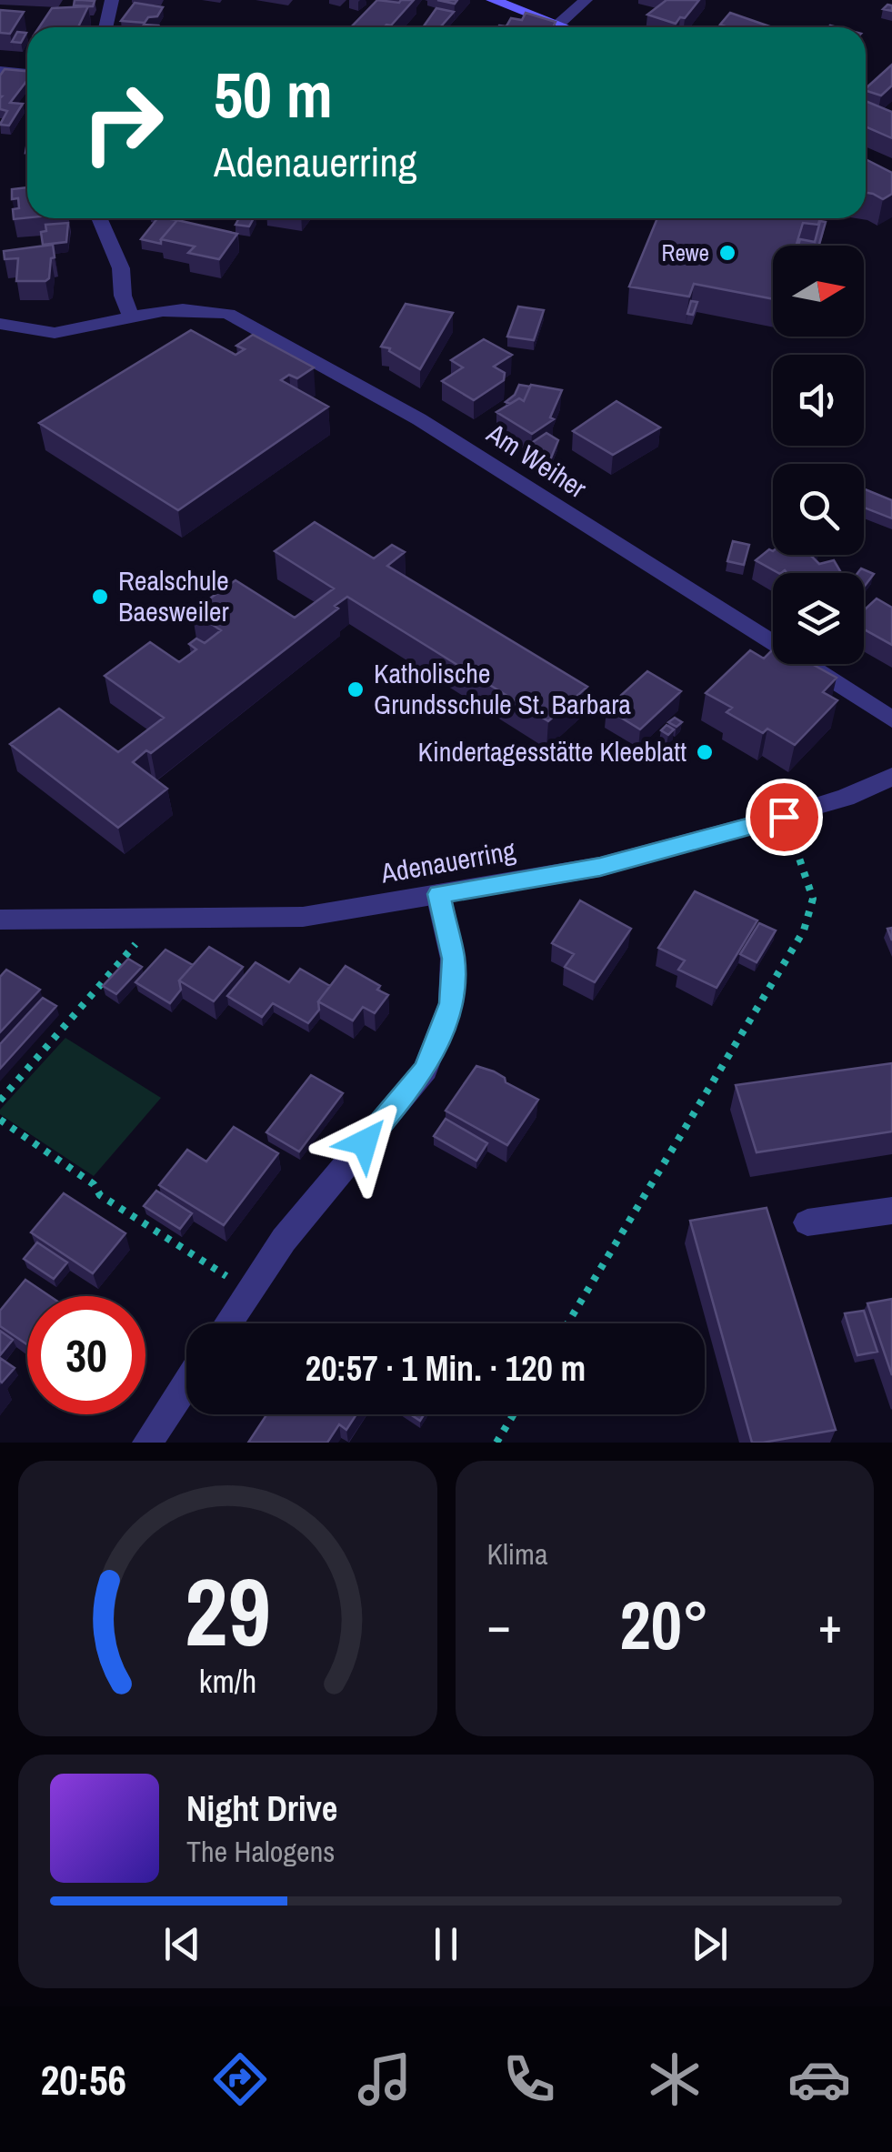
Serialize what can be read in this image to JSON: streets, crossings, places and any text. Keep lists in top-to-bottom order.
{
  "streets": {
    "street": ["Am Weiher", "Adenauerring"]
  },
  "places": [
    "Rewe",
    "Realschule Baesweiler",
    "Katholische Grundsschule St. Barbara",
    "Kindertagesstätte Kleeblatt"
  ],
  "north": "right",
  "page": {
    "turn": ["50 m", "Adenauerring"],
    "limit": "30",
    "trip": "20:57 · 1 Min. · 120 m",
    "tile": "Klima",
    "heat": ["−", "20°", "+"],
    "song": ["Night Drive", "The Halogens"],
    "tabs": "20:56",
    "gauge": ["29", "km/h"]
  }
}
